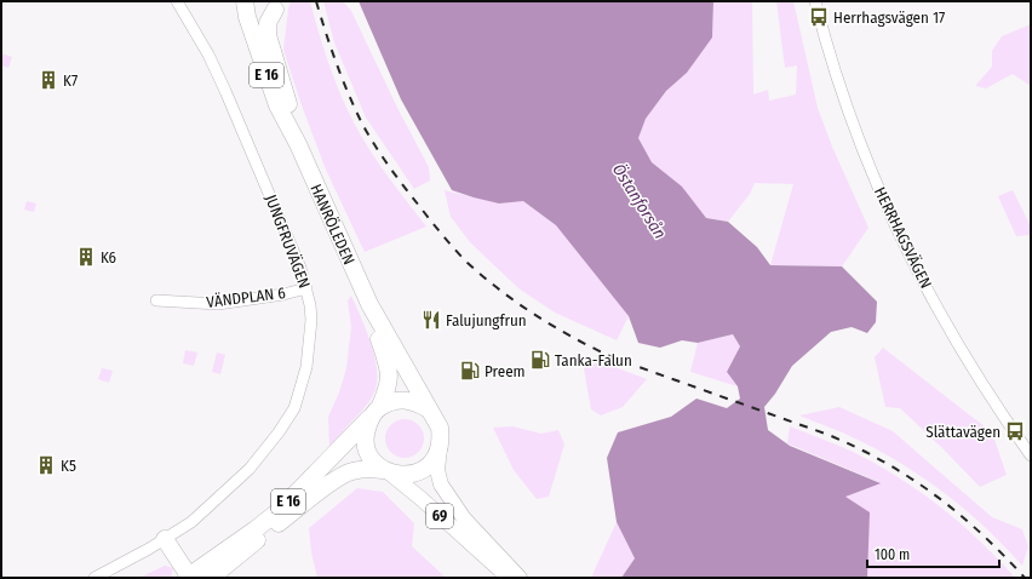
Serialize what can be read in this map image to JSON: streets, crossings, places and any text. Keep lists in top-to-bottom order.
{
  "streets": {
    "highway": ["E 16", "HANRÖLEDEN"],
    "main road": ["69"],
    "street": ["HERRHAGSVÄGEN", "JUNGFRUVÄGEN", "VÄNDPLAN 6"]
  },
  "crossings": [
    ["E 16", "HANRÖLEDEN"],
    ["E 16", "69"],
    ["HANRÖLEDEN", "69"],
    ["JUNGFRUVÄGEN", "VÄNDPLAN 6"]
  ],
  "water": ["Östanforsån"],
  "places": {
    "bus stop": ["Herrhagsvägen 17", "Slättavägen"],
    "building": ["K7", "K6", "K5"],
    "restaurant": ["Falujungfrun"],
    "fuel station": ["Tanka-Falun", "Preem"]
  },
  "scale_bar": "100 m"
}
